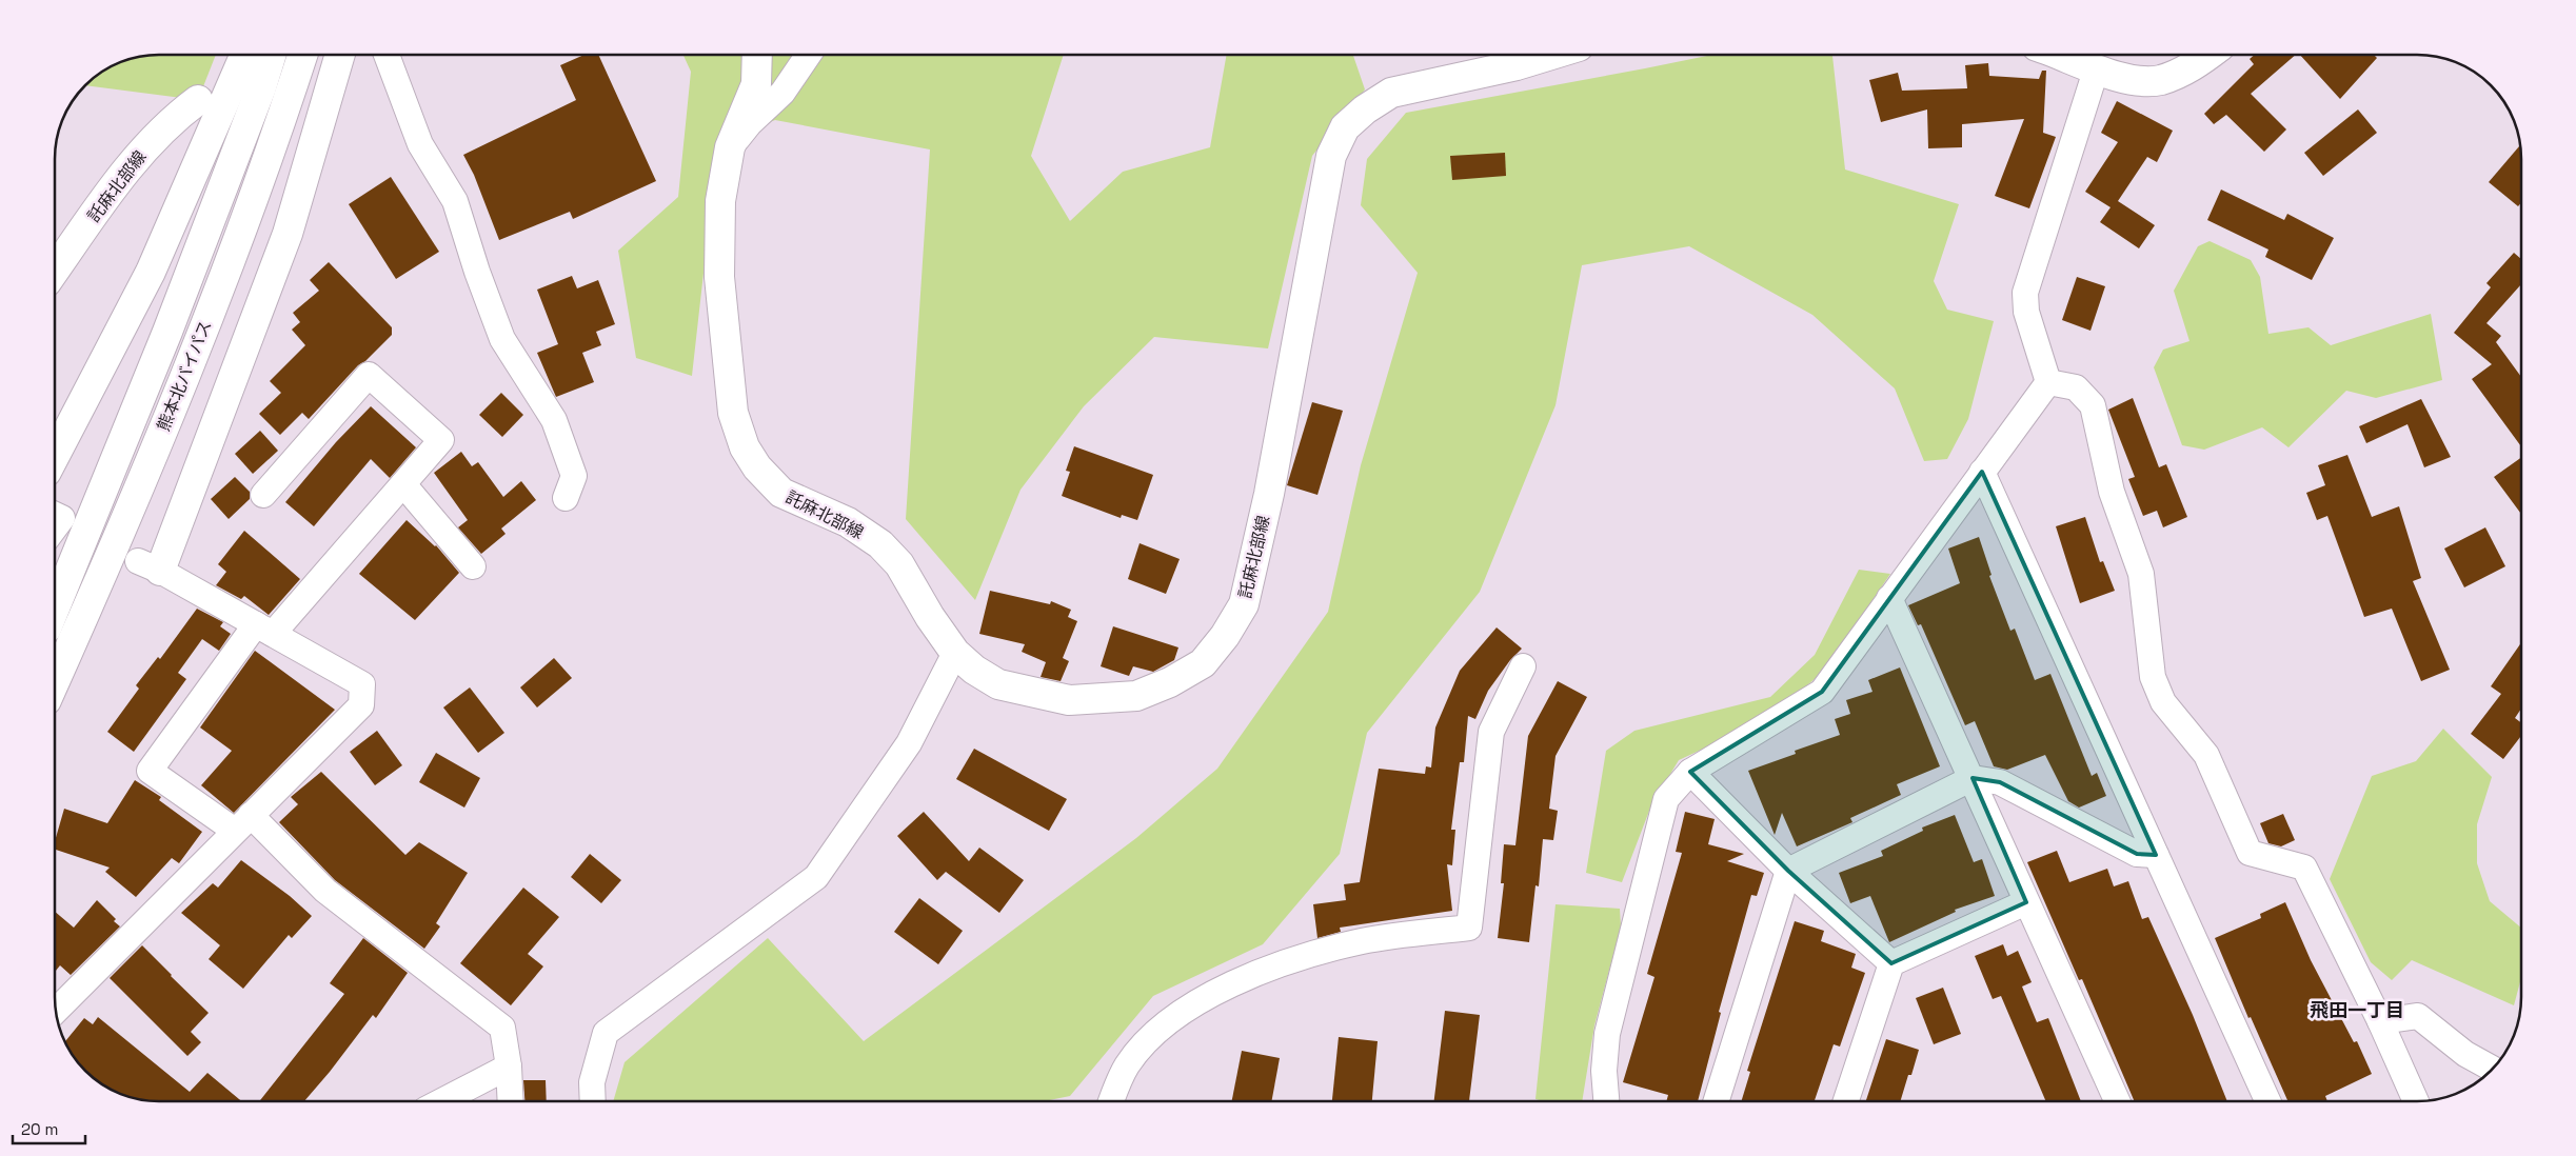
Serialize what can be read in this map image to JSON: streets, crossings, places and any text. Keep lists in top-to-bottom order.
{
  "streets": {
    "main road": ["託麻北部線", "熊本北バイパス"]
  },
  "districts": ["飛田一丁目"],
  "scale_bar": "20 m"
}
